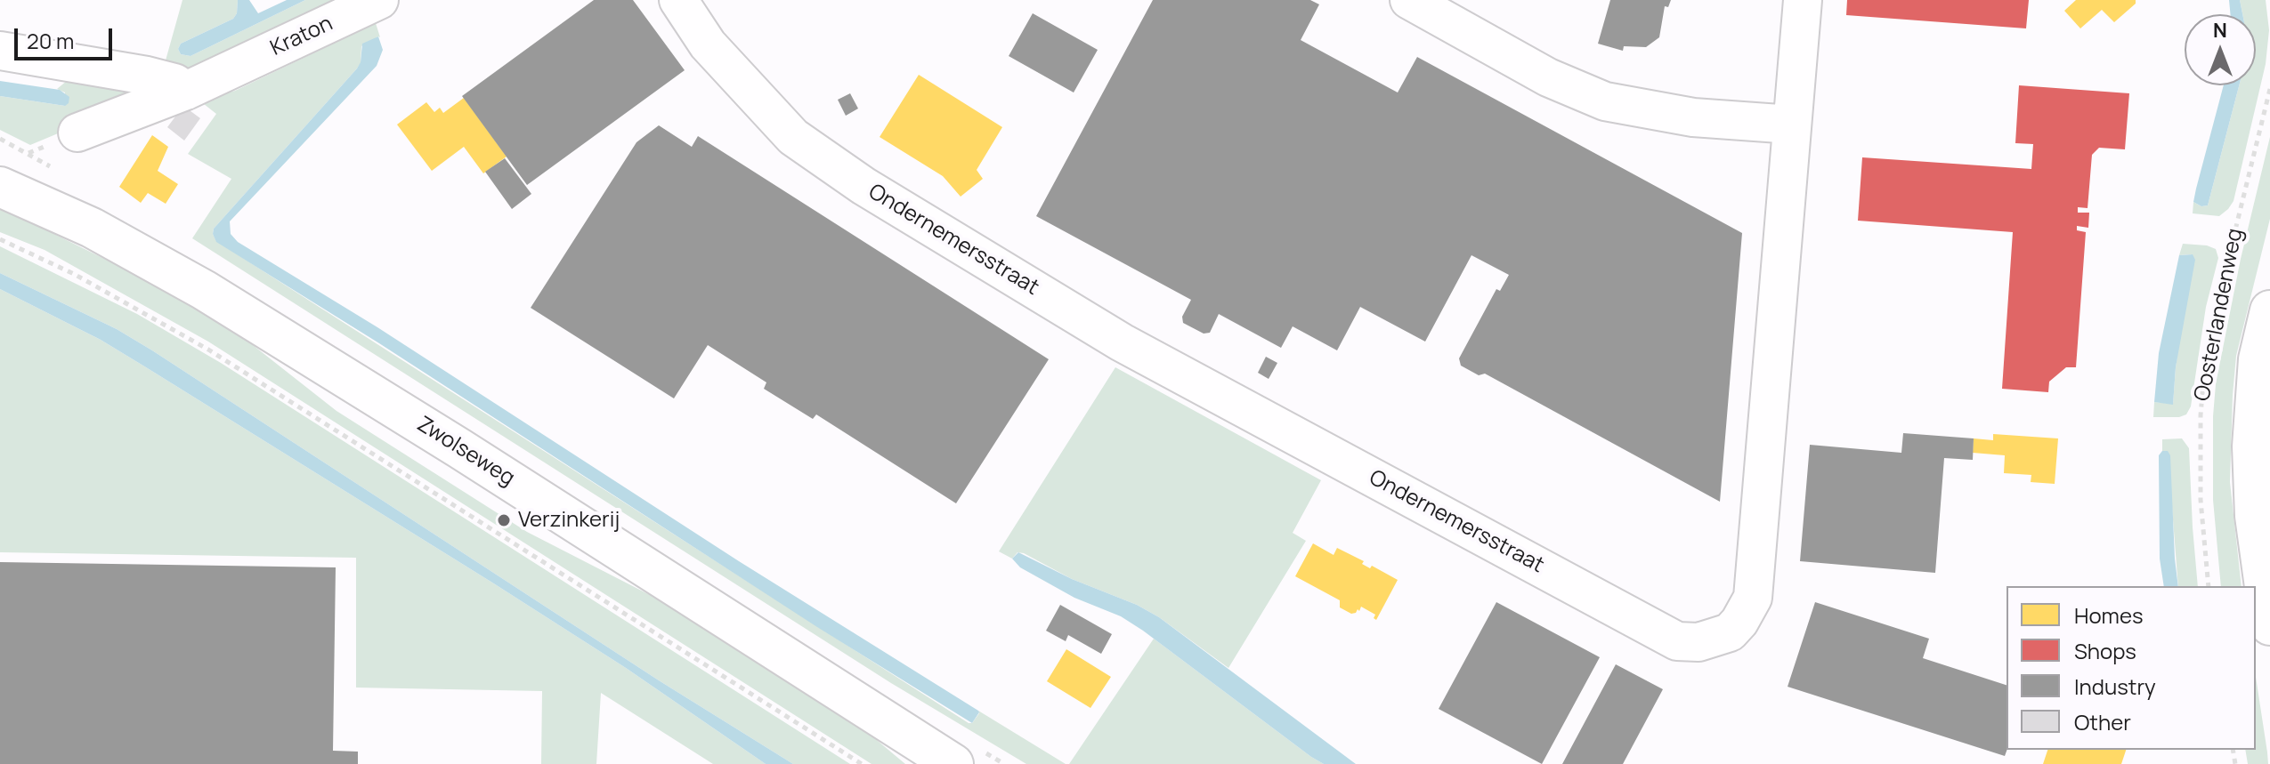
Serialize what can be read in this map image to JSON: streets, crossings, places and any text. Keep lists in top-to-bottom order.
{
  "streets": {
    "main road": ["Zwolseweg"],
    "street": ["Kraton", "Ondernemersstraat"],
    "path": ["Oosterlandenweg"]
  },
  "places": ["Verzinkerij"],
  "legend": [
    "Homes",
    "Shops",
    "Industry",
    "Other"
  ],
  "scale_bar": "20 m",
  "north": "top"
}
